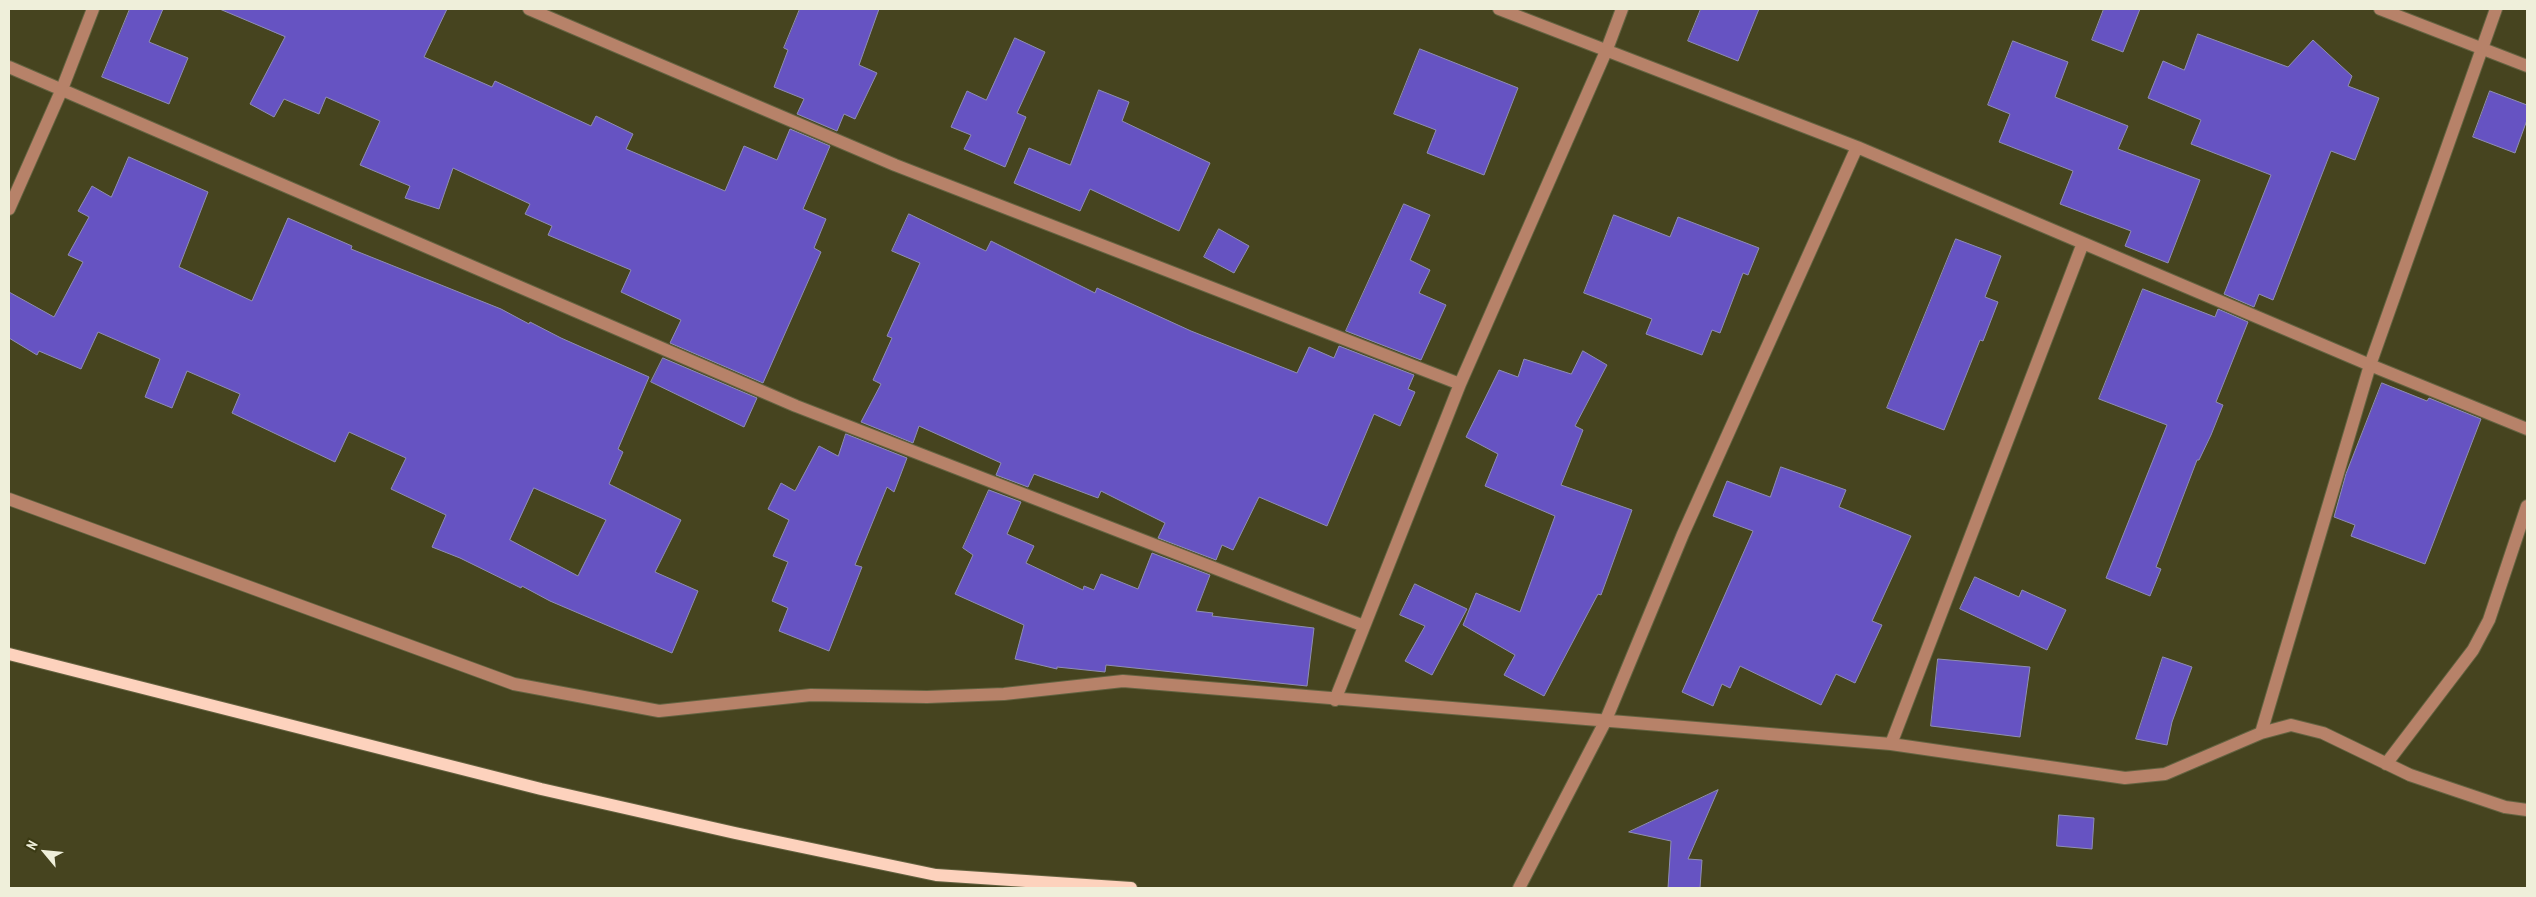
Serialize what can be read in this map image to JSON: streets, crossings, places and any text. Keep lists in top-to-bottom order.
{
  "north": "top left"
}
